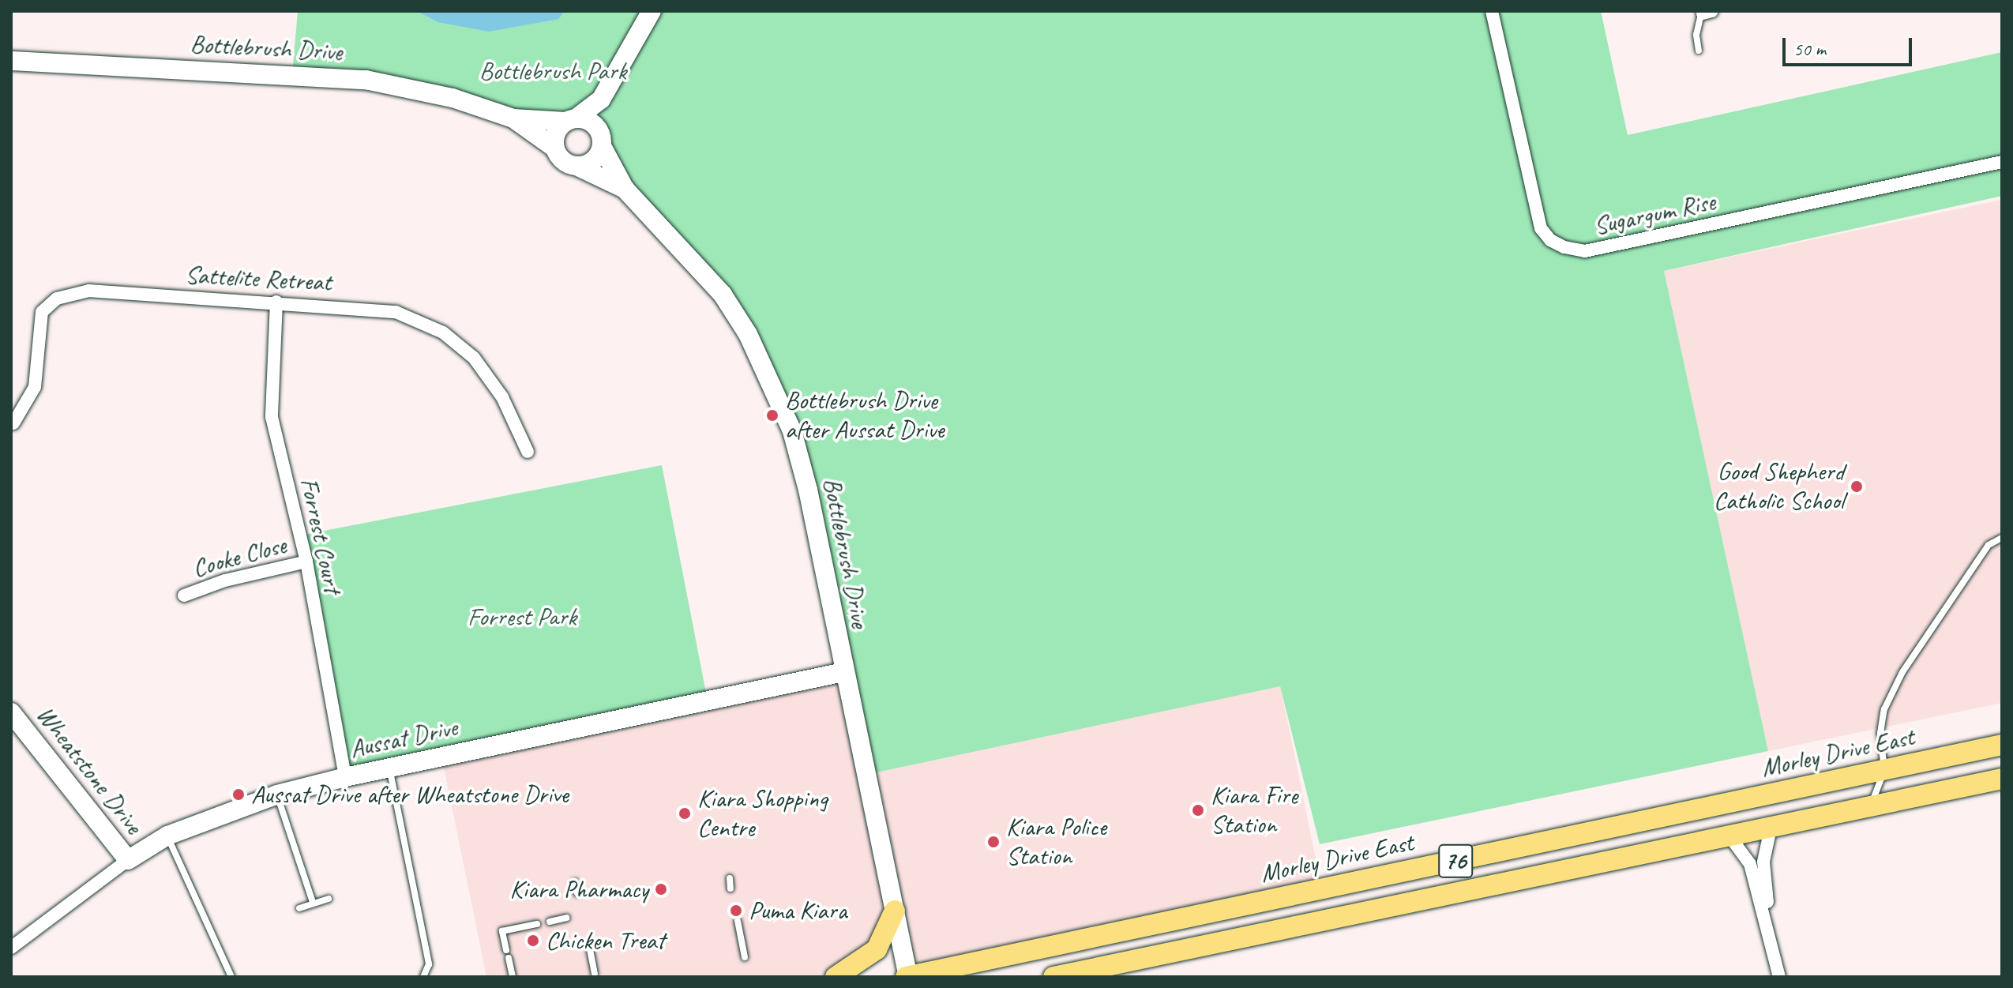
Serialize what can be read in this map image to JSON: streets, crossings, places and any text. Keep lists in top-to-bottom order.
{
  "streets": {
    "main road": ["Morley Drive East", "76"],
    "street": [
      "Bottlebrush Drive",
      "Sugargum Rise",
      "Sattelite Retreat",
      "Forrest Court",
      "Cooke Close",
      "Aussat Drive",
      "Wheatstone Drive"
    ]
  },
  "crossings": [
    ["Bottlebrush Drive", "Aussat Drive"],
    ["Bottlebrush Drive", "Morley Drive East"],
    ["Sattelite Retreat", "Forrest Court"],
    ["Forrest Court", "Cooke Close"],
    ["Forrest Court", "Aussat Drive"],
    ["Aussat Drive", "Wheatstone Drive"]
  ],
  "parks": ["Bottlebrush Park", "Forrest Park"],
  "places": [
    "Bottlebrush Drive after Aussat Drive",
    "Good Shepherd Catholic School",
    "Aussat Drive after Wheatstone Drive",
    "Kiara Fire Station",
    "Kiara Shopping Centre",
    "Kiara Police Station",
    "Kiara Pharmacy",
    "Puma Kiara",
    "Chicken Treat"
  ],
  "scale_bar": "50 m"
}
